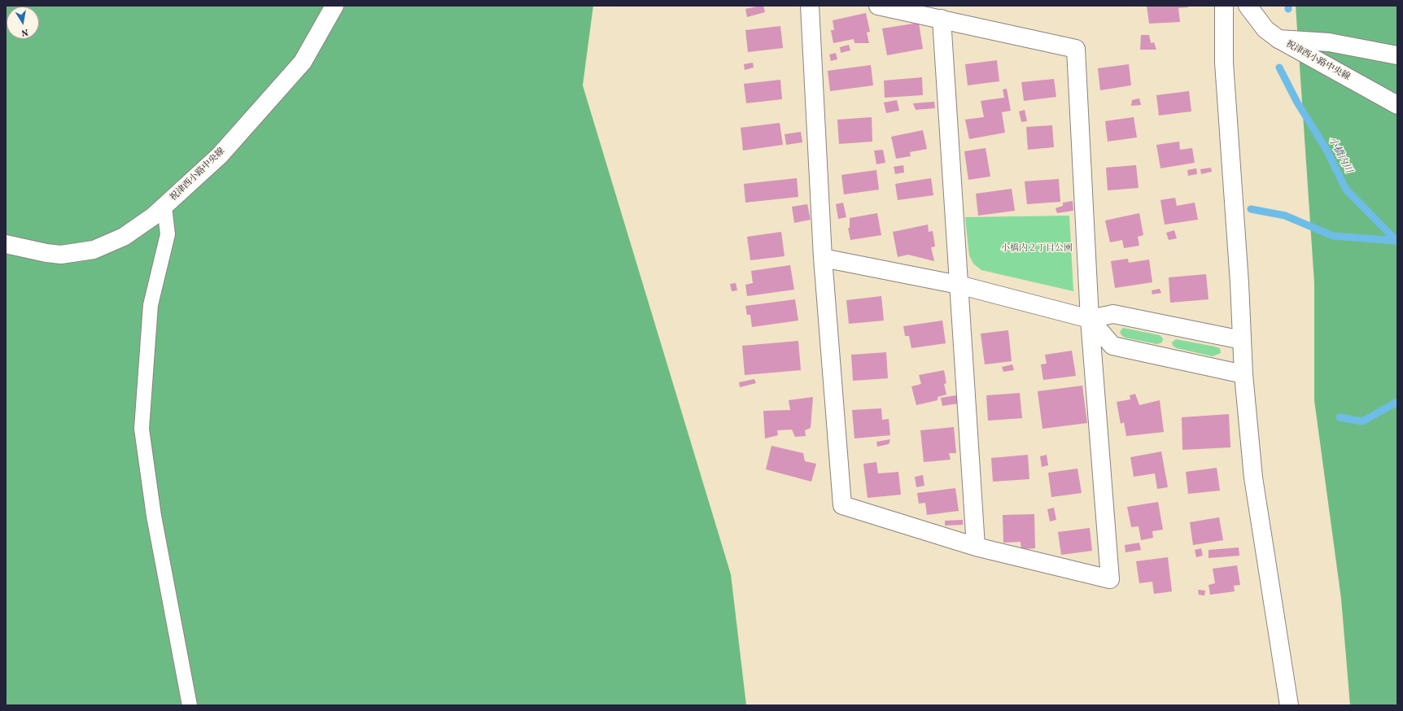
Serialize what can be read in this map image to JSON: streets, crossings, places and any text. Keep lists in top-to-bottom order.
{
  "streets": {
    "street": ["祝津西小路中央線"]
  },
  "water": ["小橋内川"],
  "parks": ["小橋内２丁目公園"],
  "north": "bottom"
}
